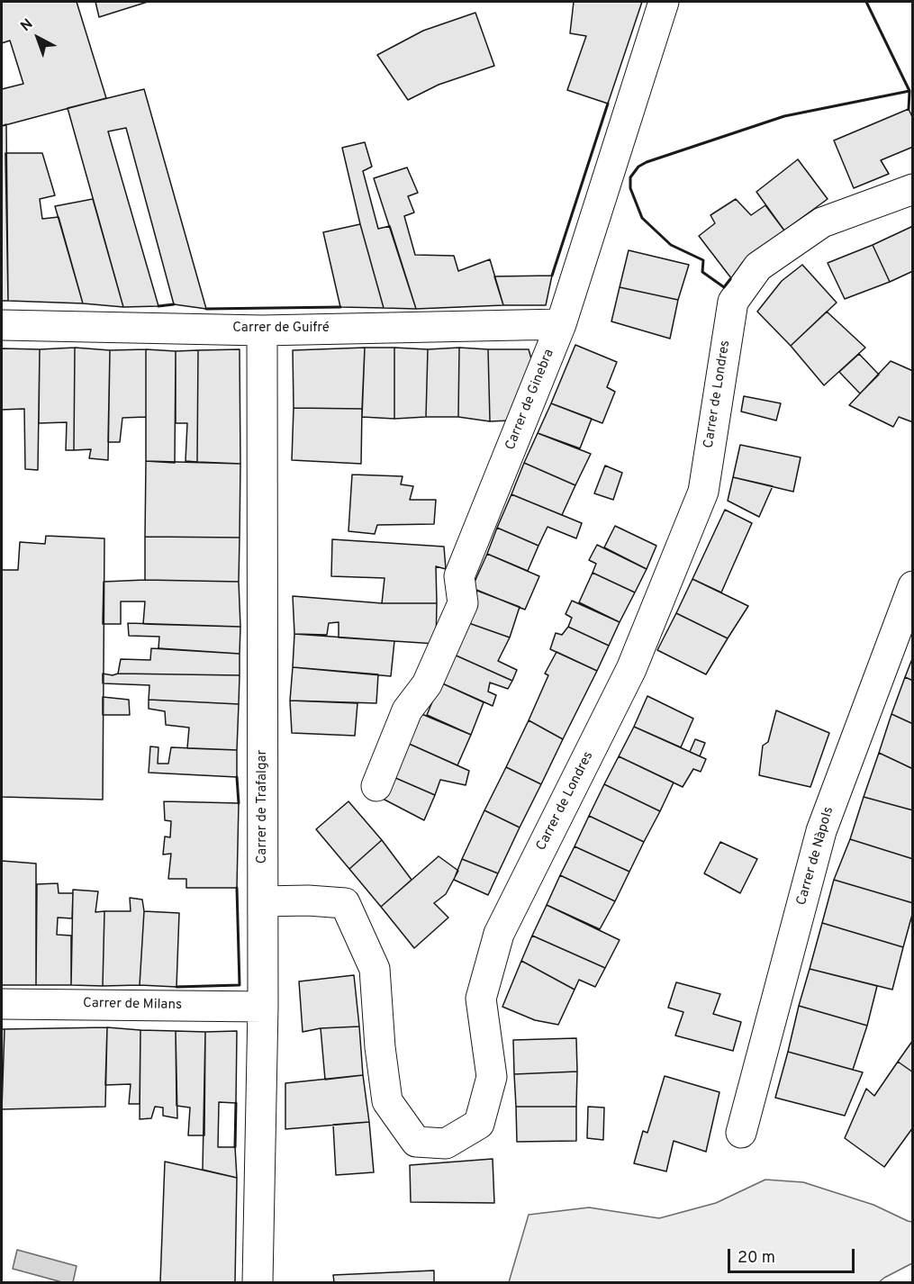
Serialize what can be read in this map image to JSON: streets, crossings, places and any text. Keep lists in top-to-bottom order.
{
  "streets": {
    "street": [
      "Carrer de Guifré",
      "Carrer de Londres",
      "Carrer de Ginebra",
      "Carrer de Trafalgar",
      "Carrer de Nàpols",
      "Carrer de Milans"
    ]
  },
  "crossings": [
    ["Carrer de Guifré", "Carrer de Ginebra"],
    ["Carrer de Guifré", "Carrer de Trafalgar"],
    ["Carrer de Londres", "Carrer de Trafalgar"],
    ["Carrer de Trafalgar", "Carrer de Milans"]
  ],
  "scale_bar": "20 m",
  "north": "top left"
}
